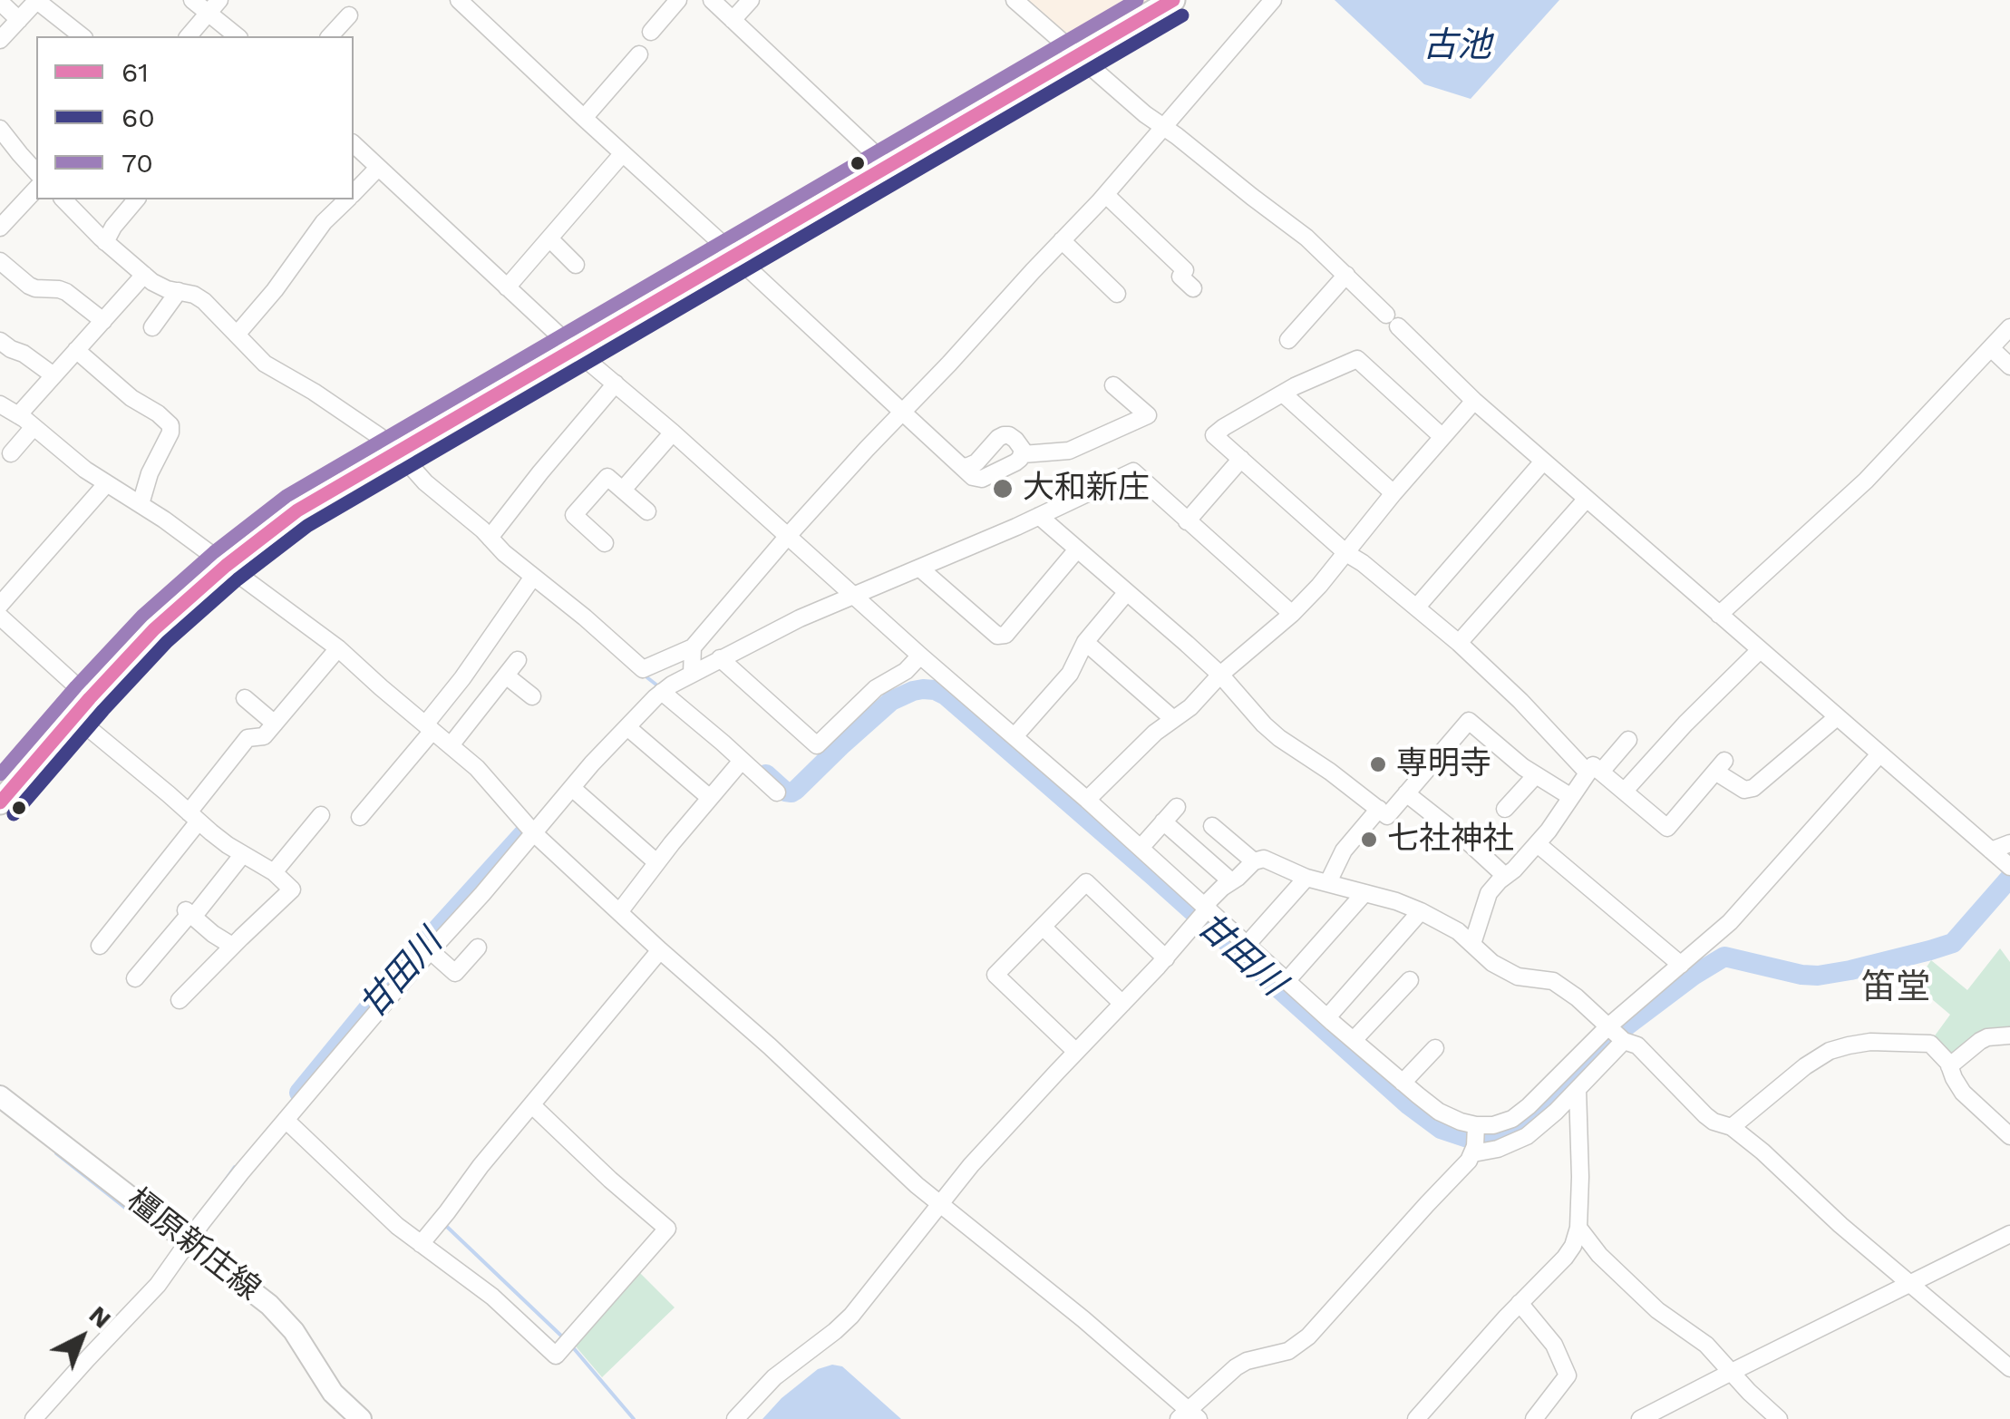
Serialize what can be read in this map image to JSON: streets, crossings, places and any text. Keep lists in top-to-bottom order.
{
  "streets": {
    "main road": ["橿原新庄線"]
  },
  "districts": ["笛堂"],
  "water": ["古池", "甘田川"],
  "places": ["大和新庄", "専明寺", "七社神社"],
  "lines": ["transit line 61", "transit line 70", "transit line 60"],
  "legend": ["61", "60", "70"],
  "north": "top right"
}
